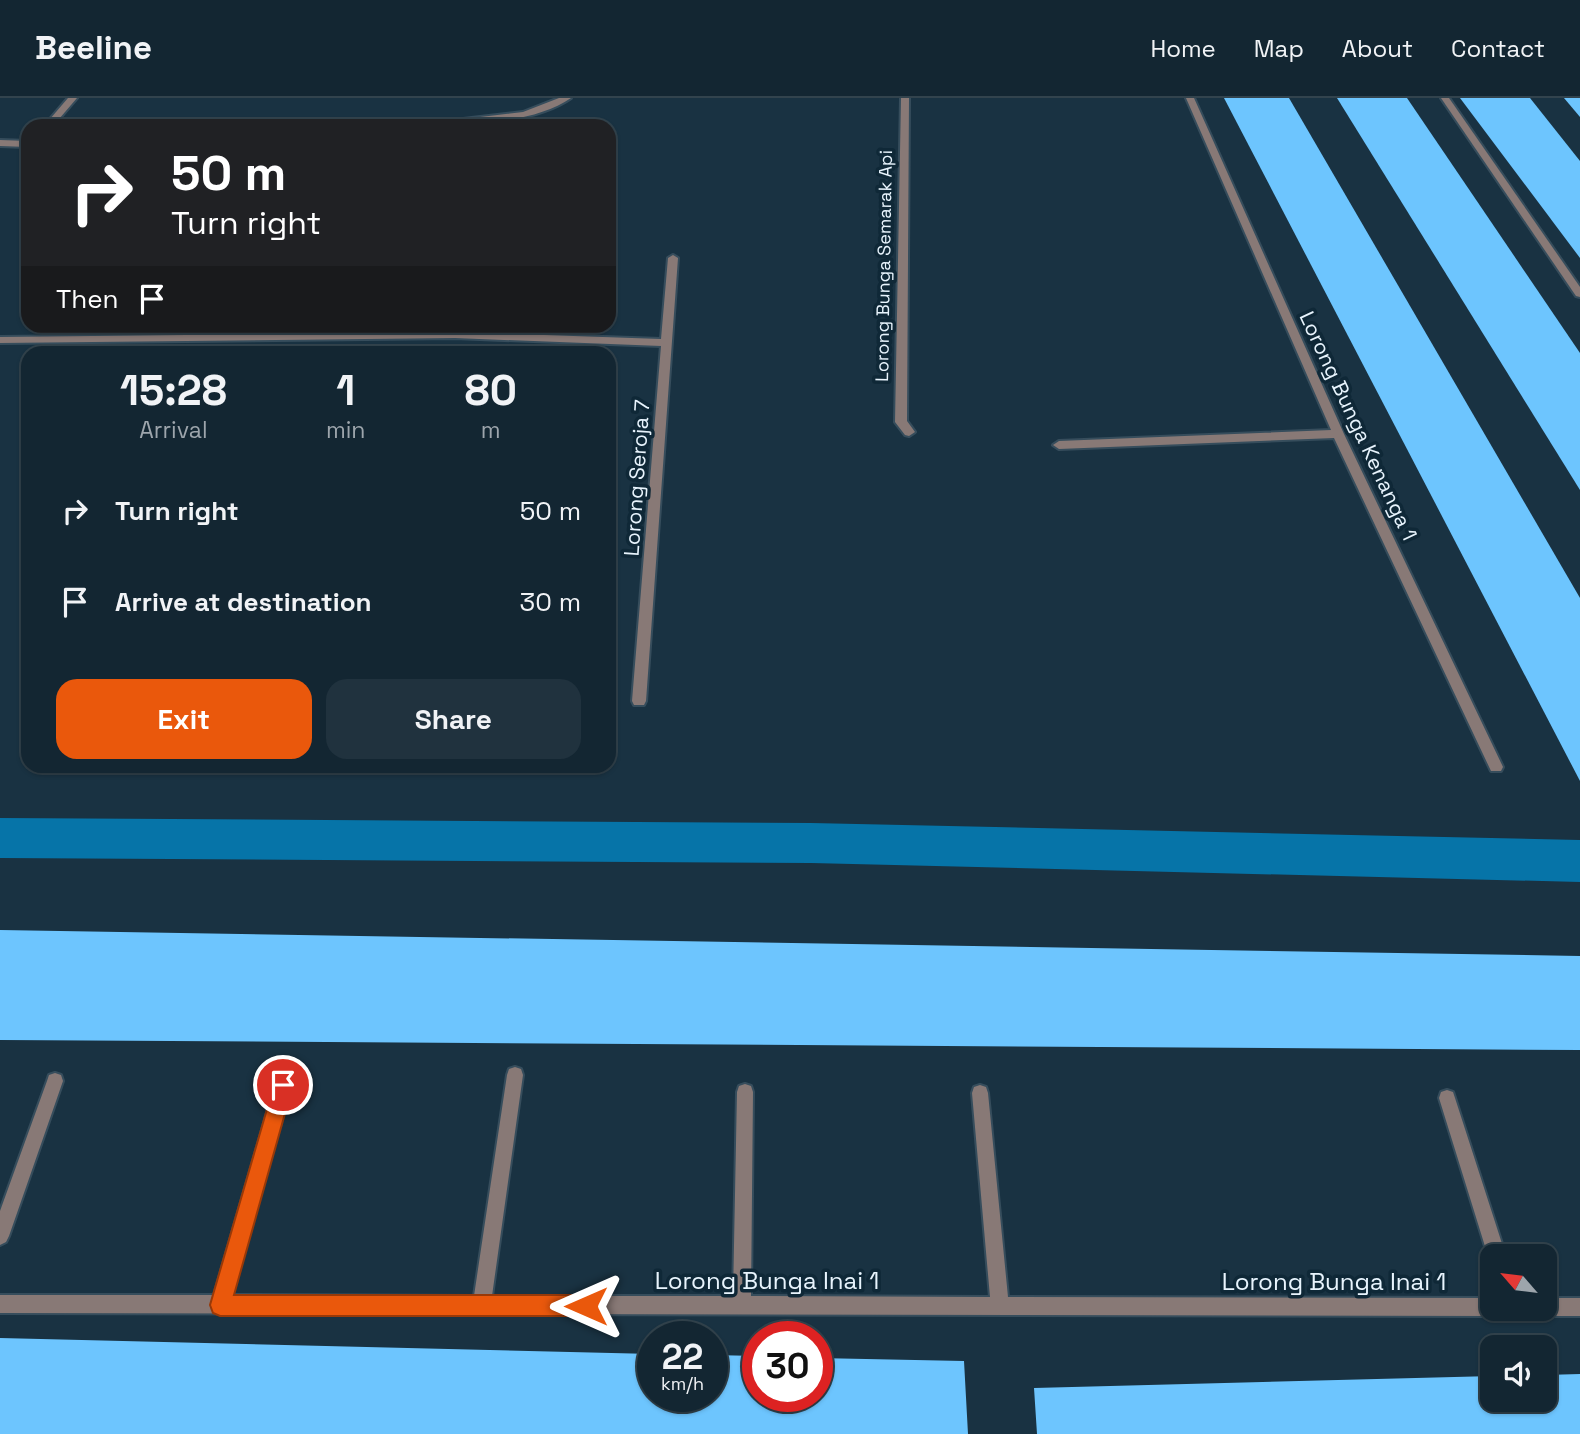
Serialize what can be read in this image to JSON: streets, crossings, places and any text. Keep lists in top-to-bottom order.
{
  "streets": {
    "street": [
      "Lorong Bunga Semarak Api",
      "Lorong Bunga Kenanga 1",
      "Lorong Seroja 7",
      "Lorong Bunga Inai 1"
    ]
  },
  "north": "top left",
  "page": {
    "header": "Beeline",
    "nav": [
      "Home",
      "Map",
      "About",
      "Contact"
    ],
    "turn": ["50 m", "Turn right"],
    "then": "Then",
    "eta": [
      "15:28",
      "Arrival",
      "1",
      "min",
      "80",
      "m"
    ],
    "list": [
      {
        "name": "Turn right",
        "value": "50 m"
      },
      {
        "name": "Arrive at destination",
        "value": "30 m"
      }
    ],
    "buttons": ["Exit", "Share"],
    "speed": "22 km/h",
    "limit": "30"
  }
}
